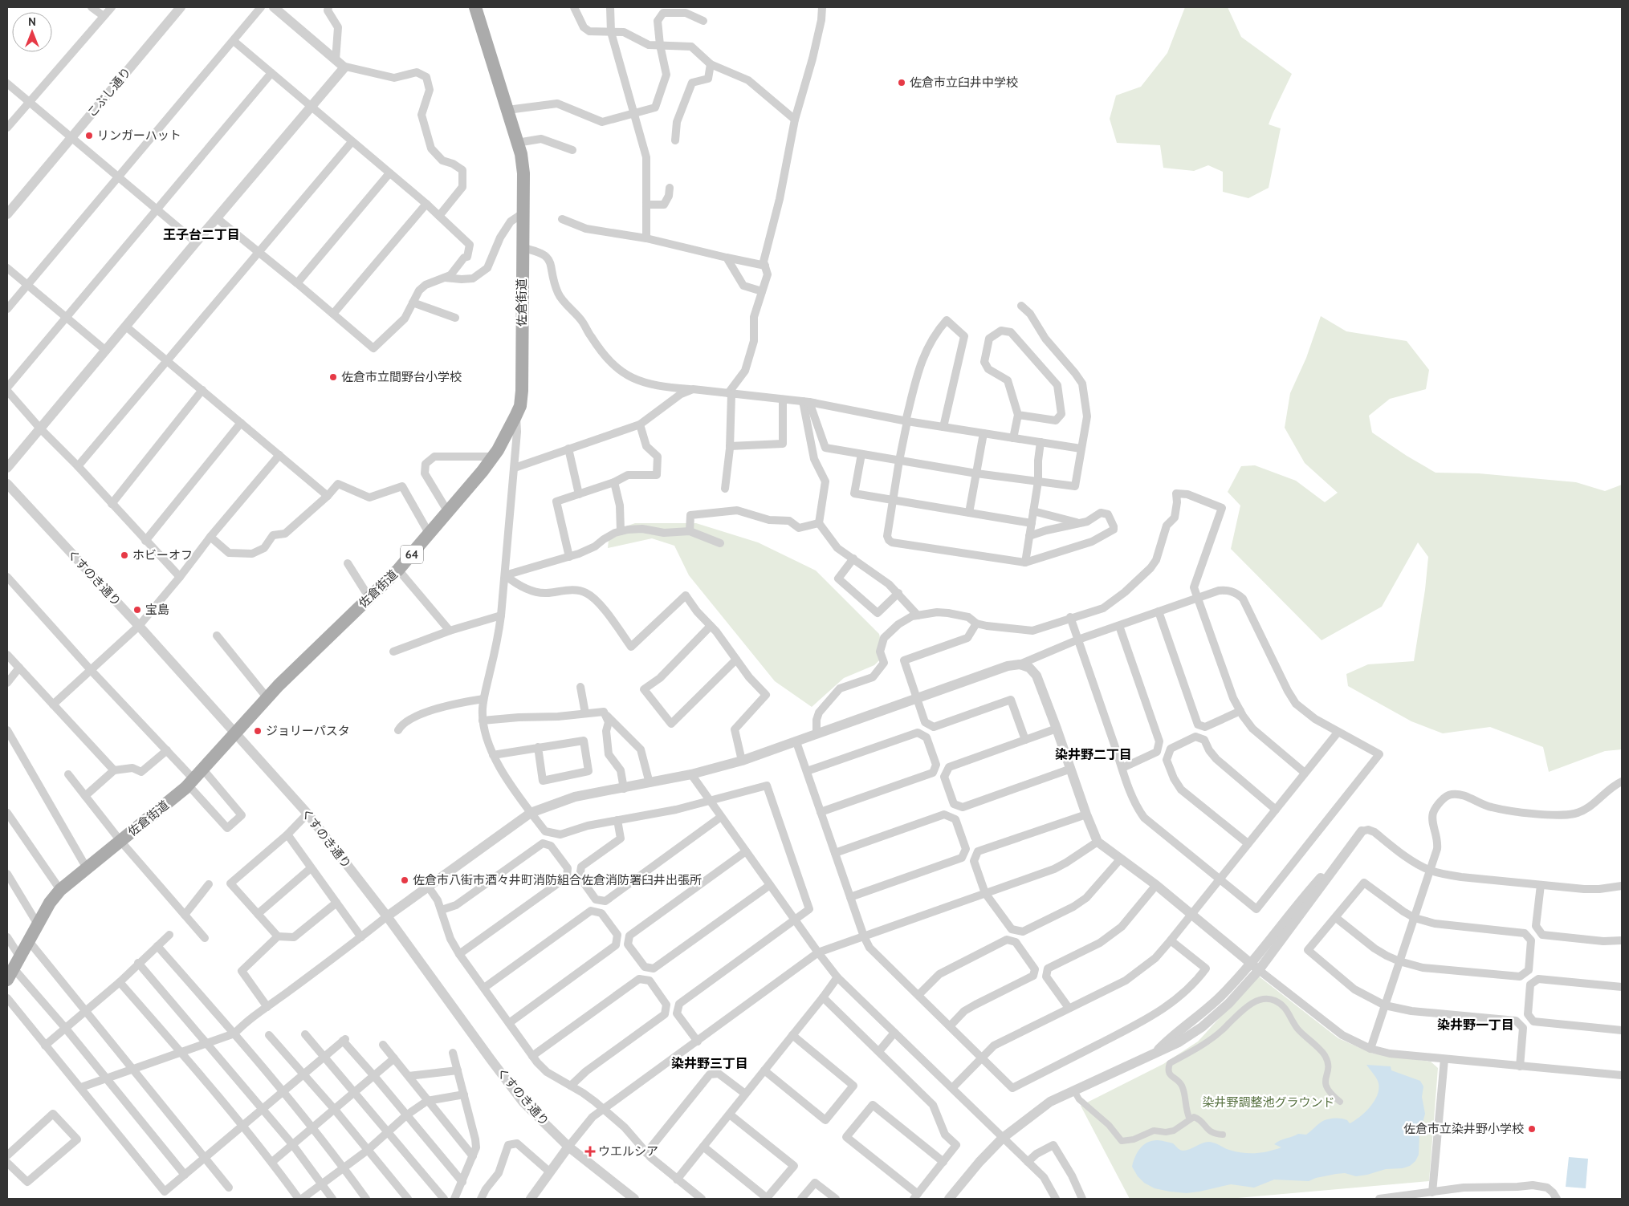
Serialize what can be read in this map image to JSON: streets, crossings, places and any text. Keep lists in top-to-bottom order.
{
  "streets": {
    "main road": ["佐倉街道", "64"],
    "street": ["こぶし通り", "くすのき通り"]
  },
  "crossings": [
    ["佐倉街道", "くすのき通り"]
  ],
  "districts": [
    "王子台二丁目",
    "染井野二丁目",
    "染井野一丁目",
    "染井野三丁目"
  ],
  "parks": ["染井野調整池グラウンド"],
  "places": {
    "other": [
      "佐倉市立臼井中学校",
      "リンガーハット",
      "佐倉市立間野台小学校",
      "ホビーオフ",
      "宝島",
      "ジョリーパスタ",
      "佐倉市八街市酒々井町消防組合佐倉消防署臼井出張所",
      "佐倉市立染井野小学校"
    ],
    "health": ["ウエルシア"]
  },
  "north": "top"
}
